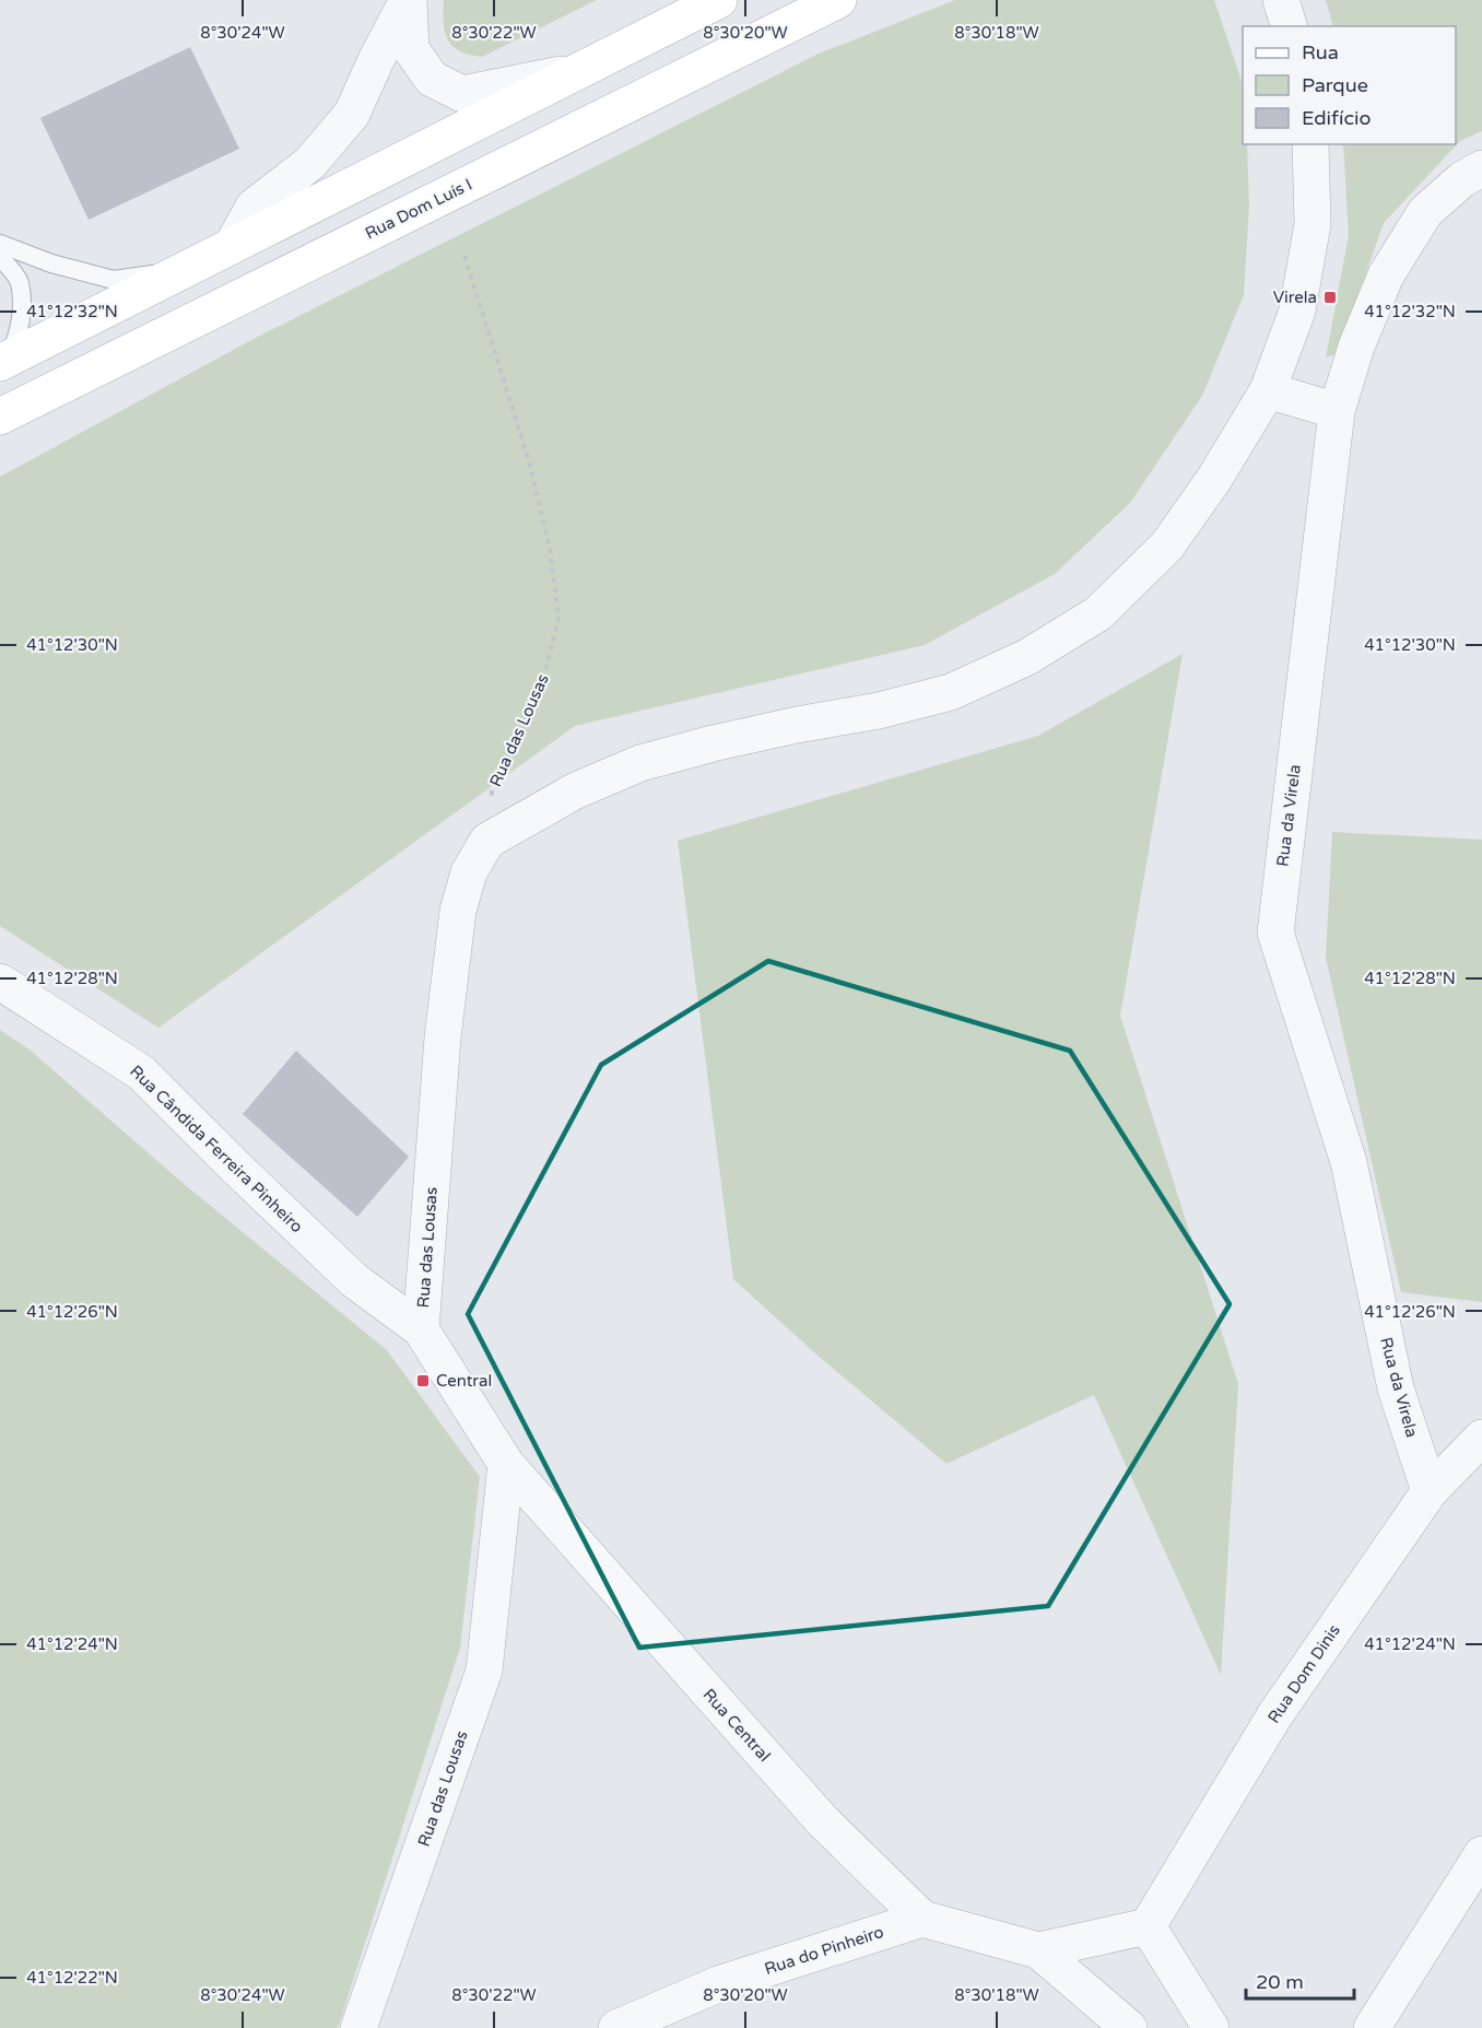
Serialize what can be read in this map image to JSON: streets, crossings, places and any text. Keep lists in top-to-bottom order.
{
  "streets": {
    "main road": ["Rua Dom Luís I"],
    "street": [
      "Rua das Lousas",
      "Rua da Virela",
      "Rua Cândida Ferreira Pinheiro",
      "Rua Dom Dinis",
      "Rua Central",
      "Rua do Pinheiro"
    ]
  },
  "crossings": [
    ["Rua das Lousas", "Rua Cândida Ferreira Pinheiro"],
    ["Rua das Lousas", "Rua Central"],
    ["Rua da Virela", "Rua Dom Dinis"],
    ["Rua Cândida Ferreira Pinheiro", "Rua Central"],
    ["Rua Central", "Rua do Pinheiro"]
  ],
  "places": {
    "transit": ["Virela", "Central"]
  },
  "legend": ["Rua", "Parque", "Edifício"],
  "scale_bar": "20 m",
  "coordinates": [
    "8°30'24\"W",
    "8°30'22\"W",
    "8°30'20\"W",
    "8°30'18\"W",
    "41°12'32\"N",
    "41°12'30\"N",
    "41°12'28\"N",
    "41°12'26\"N",
    "41°12'24\"N",
    "41°12'22\"N"
  ]
}
